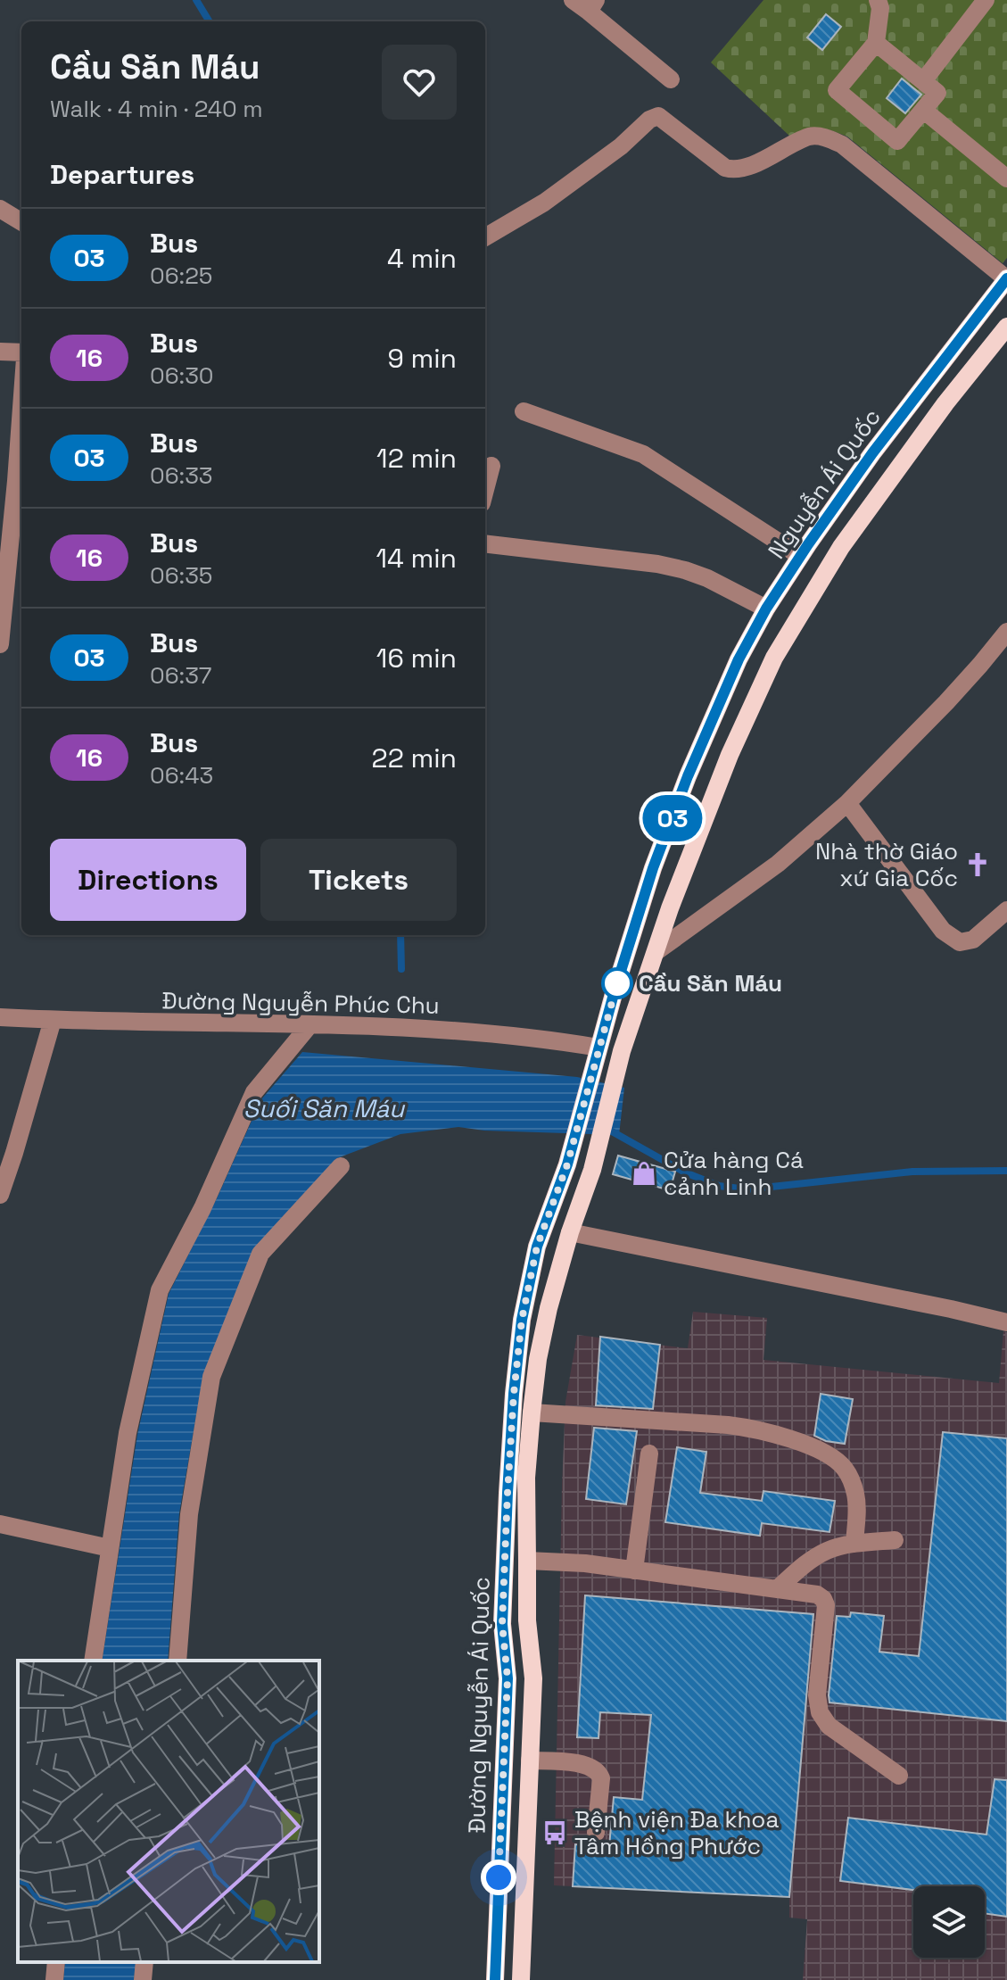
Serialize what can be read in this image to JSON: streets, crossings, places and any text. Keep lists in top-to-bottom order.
{
  "streets": {
    "main road": ["Nguyễn Ái Quốc", "Đường Nguyễn Ái Quốc"],
    "street": ["Đường Nguyễn Phúc Chu"]
  },
  "crossings": [
    ["Nguyễn Ái Quốc", "Đường Nguyễn Ái Quốc"],
    ["Đường Nguyễn Phúc Chu", "Đường Nguyễn Ái Quốc"]
  ],
  "water": ["Suối Săn Máu"],
  "places": {
    "church": ["Nhà thờ Giáo xứ Gia Cốc"],
    "other": ["Cầu Săn Máu"],
    "shop": ["Cửa hàng Cá cảnh Linh"],
    "bus stop": ["Bệnh viện Đa khoa Tâm Hồng Phước"]
  },
  "lines": ["bus line 03"],
  "page": {
    "on_map": "03",
    "heading": [
      ["Cầu Săn Máu", "Walk · 4 min · 240 m"],
      "Departures"
    ],
    "list": [
      {
        "mark": "03",
        "name": "Bus",
        "note": "06:25",
        "value": "4 min"
      },
      {
        "mark": "16",
        "name": "Bus",
        "note": "06:30",
        "value": "9 min"
      },
      {
        "mark": "03",
        "name": "Bus",
        "note": "06:33",
        "value": "12 min"
      },
      {
        "mark": "16",
        "name": "Bus",
        "note": "06:35",
        "value": "14 min"
      },
      {
        "mark": "03",
        "name": "Bus",
        "note": "06:37",
        "value": "16 min"
      },
      {
        "mark": "16",
        "name": "Bus",
        "note": "06:43",
        "value": "22 min"
      }
    ],
    "buttons": ["Directions", "Tickets"]
  }
}
